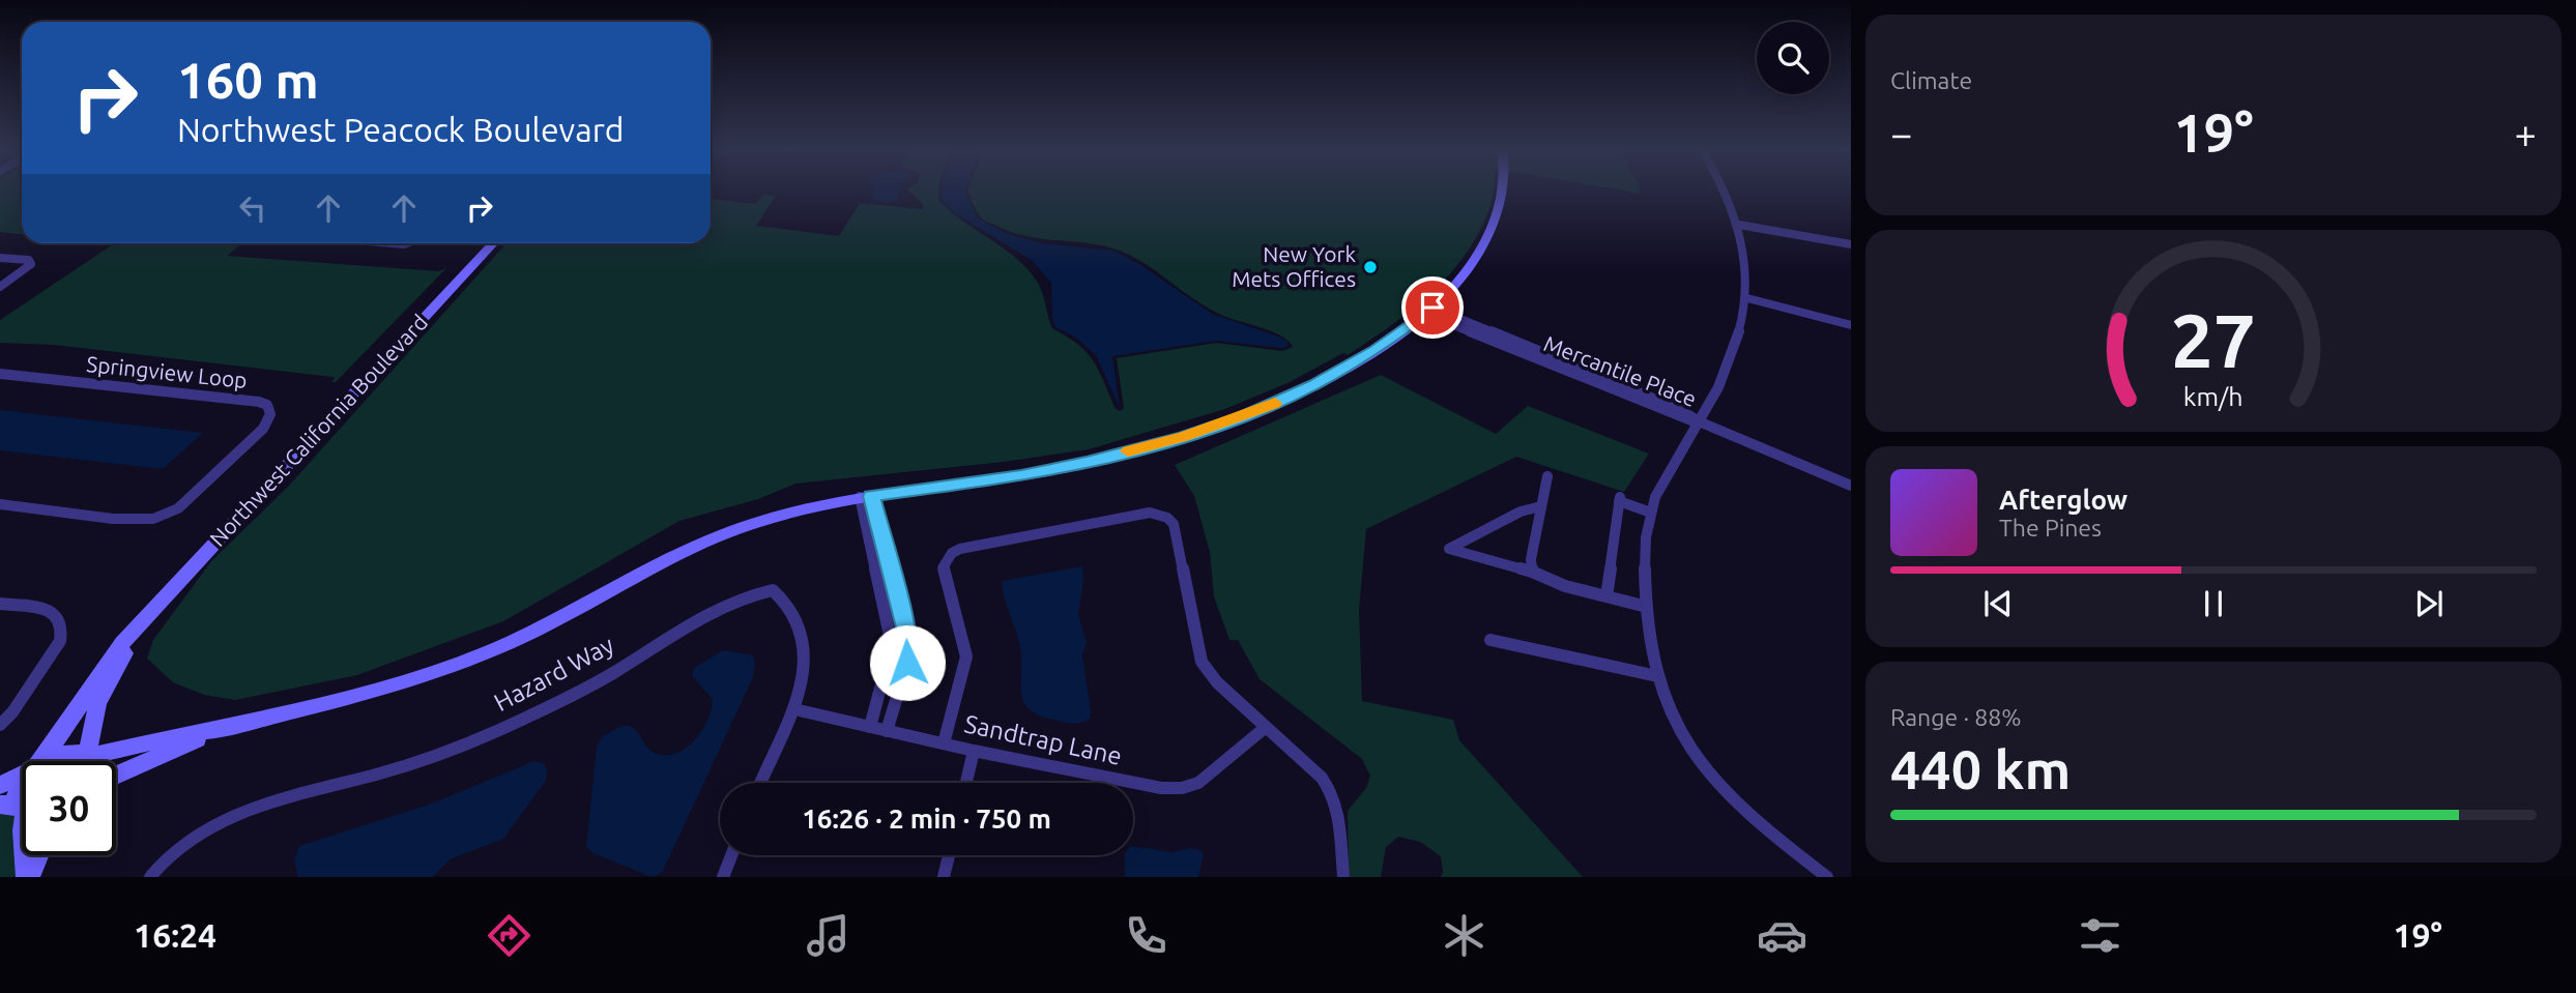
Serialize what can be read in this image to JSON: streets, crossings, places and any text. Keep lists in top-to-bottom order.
{
  "streets": {
    "street": [
      "Mercantile Place",
      "Springview Loop",
      "Northwest California Boulevard",
      "Hazard Way",
      "Sandtrap Lane"
    ]
  },
  "crossings": [
    ["Hazard Way", "Sandtrap Lane"]
  ],
  "places": ["New York Mets Offices"],
  "page": {
    "tile": [
      "Climate",
      ["Range · 88%", "440 km"]
    ],
    "turn": ["160 m", "Northwest Peacock Boulevard"],
    "heat": ["−", "19°", "+"],
    "song": ["Afterglow", "The Pines"],
    "limit": "30",
    "trip": "16:26 · 2 min · 750 m",
    "tabs": ["16:24", "19°"],
    "gauge": ["27", "km/h"]
  }
}
